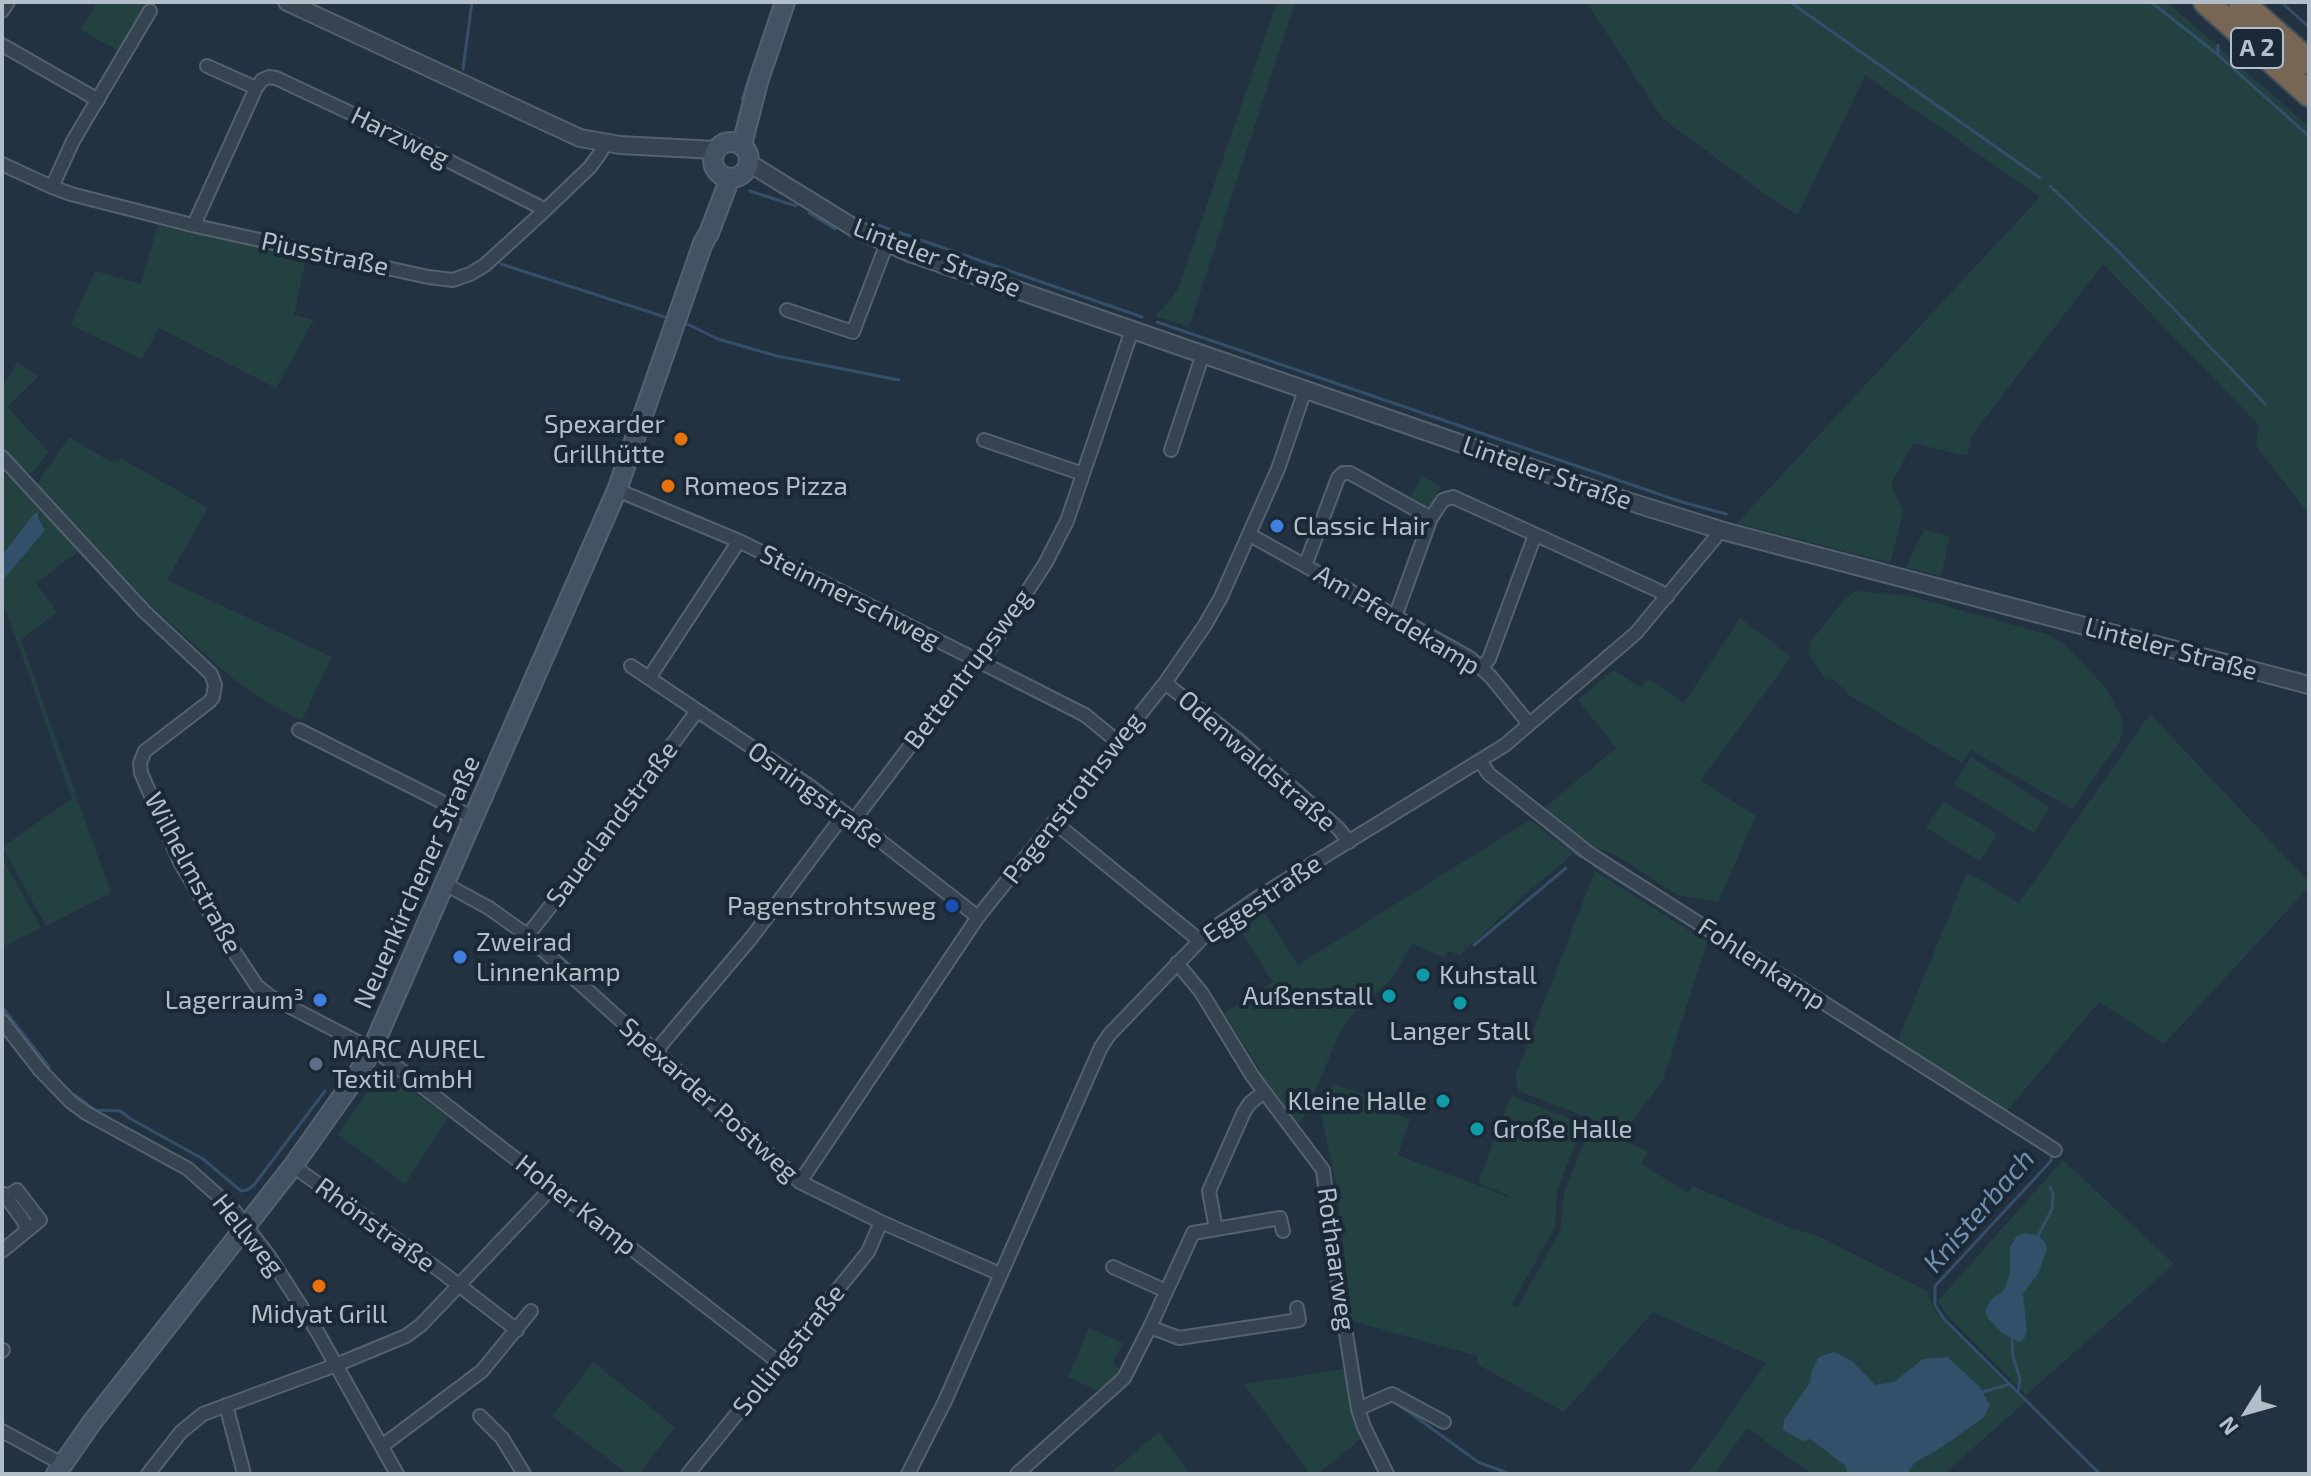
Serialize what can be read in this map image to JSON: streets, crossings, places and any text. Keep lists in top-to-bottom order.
{
  "streets": {
    "highway": ["A 2"],
    "main road": ["Neuenkirchener Straße"],
    "street": [
      "Harzweg",
      "Piusstraße",
      "Linteler Straße",
      "Steinmerschweg",
      "Am Pferdekamp",
      "Bettentrupsweg",
      "Odenwaldstraße",
      "Osningstraße",
      "Pagenstrothsweg",
      "Sauerlandstraße",
      "Wilhelmstraße",
      "Eggestraße",
      "Fohlenkamp",
      "Spexarder Postweg",
      "Hoher Kamp",
      "Rhönstraße",
      "Hellweg",
      "Rothaarweg",
      "Sollingstraße"
    ]
  },
  "crossings": [
    ["Harzweg", "Piusstraße"],
    ["Piusstraße", "Linteler Straße"],
    ["Linteler Straße", "Bettentrupsweg"],
    ["Linteler Straße", "Pagenstrothsweg"],
    ["Linteler Straße", "Neuenkirchener Straße"],
    ["Linteler Straße", "Eggestraße"],
    ["Steinmerschweg", "Bettentrupsweg"],
    ["Steinmerschweg", "Pagenstrothsweg"],
    ["Steinmerschweg", "Neuenkirchener Straße"],
    ["Am Pferdekamp", "Pagenstrothsweg"],
    ["Am Pferdekamp", "Eggestraße"],
    ["Bettentrupsweg", "Osningstraße"],
    ["Bettentrupsweg", "Spexarder Postweg"],
    ["Odenwaldstraße", "Pagenstrothsweg"],
    ["Odenwaldstraße", "Eggestraße"],
    ["Osningstraße", "Pagenstrothsweg"],
    ["Osningstraße", "Sauerlandstraße"],
    ["Pagenstrothsweg", "Spexarder Postweg"],
    ["Sauerlandstraße", "Spexarder Postweg"],
    ["Wilhelmstraße", "Neuenkirchener Straße"],
    ["Wilhelmstraße", "Hoher Kamp"],
    ["Neuenkirchener Straße", "Spexarder Postweg"],
    ["Neuenkirchener Straße", "Hoher Kamp"],
    ["Neuenkirchener Straße", "Rhönstraße"],
    ["Neuenkirchener Straße", "Hellweg"],
    ["Eggestraße", "Fohlenkamp"],
    ["Eggestraße", "Spexarder Postweg"],
    ["Eggestraße", "Rothaarweg"],
    ["Spexarder Postweg", "Sollingstraße"],
    ["Hoher Kamp", "Sollingstraße"]
  ],
  "water": ["Knisterbach"],
  "places": [
    "Spexarder Grillhütte",
    "Romeos Pizza",
    "Classic Hair",
    "Pagenstrohtsweg",
    "Zweirad Linnenkamp",
    "Kuhstall",
    "Außenstall",
    "Lagerraum³",
    "Langer Stall",
    "MARC AUREL Textil GmbH",
    "Kleine Halle",
    "Große Halle",
    "Midyat Grill"
  ],
  "north": "bottom left"
}
